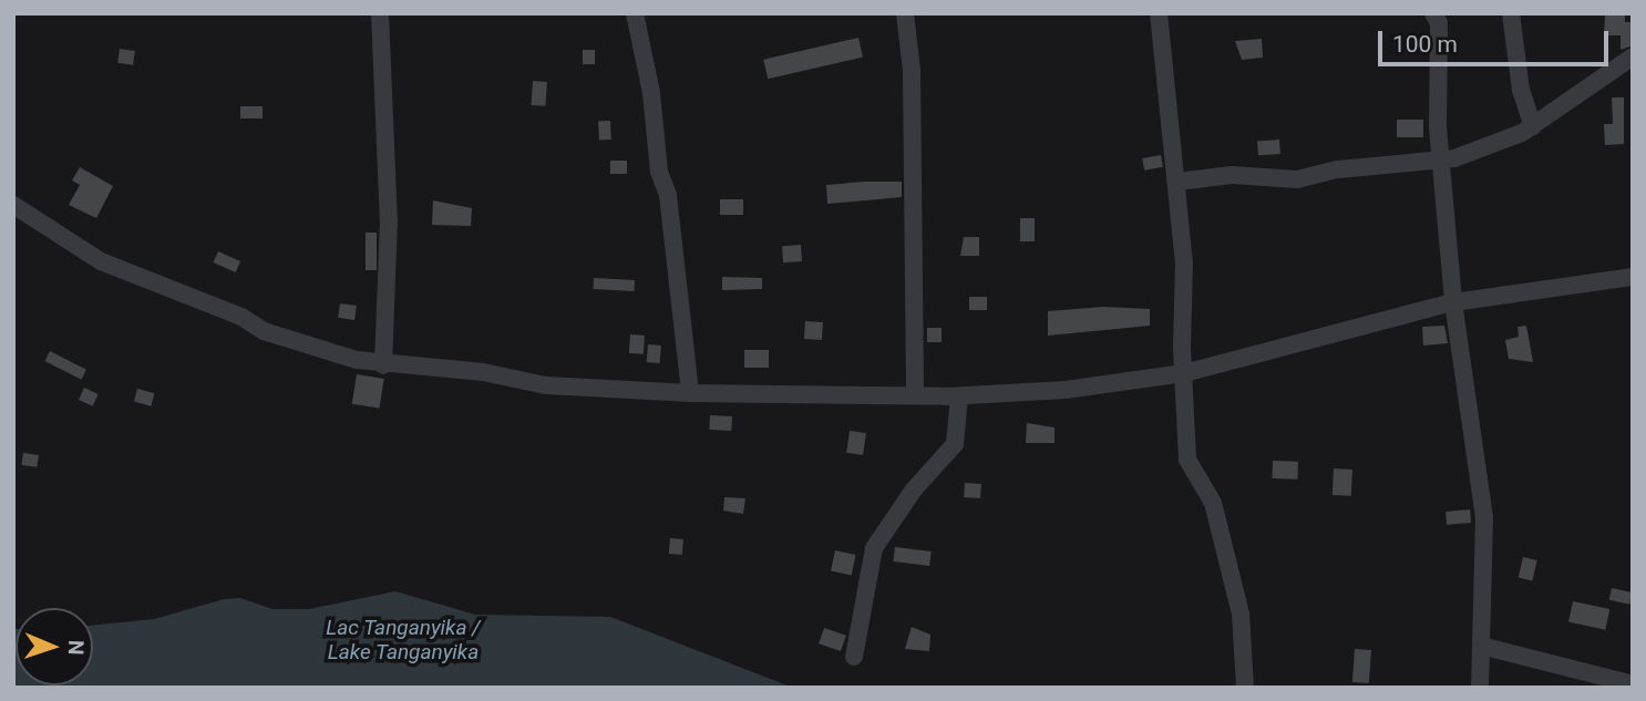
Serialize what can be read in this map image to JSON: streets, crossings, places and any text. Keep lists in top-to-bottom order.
{
  "water": ["Lac Tanganyika / Lake Tanganyika"],
  "scale_bar": "100 m",
  "north": "right"
}
